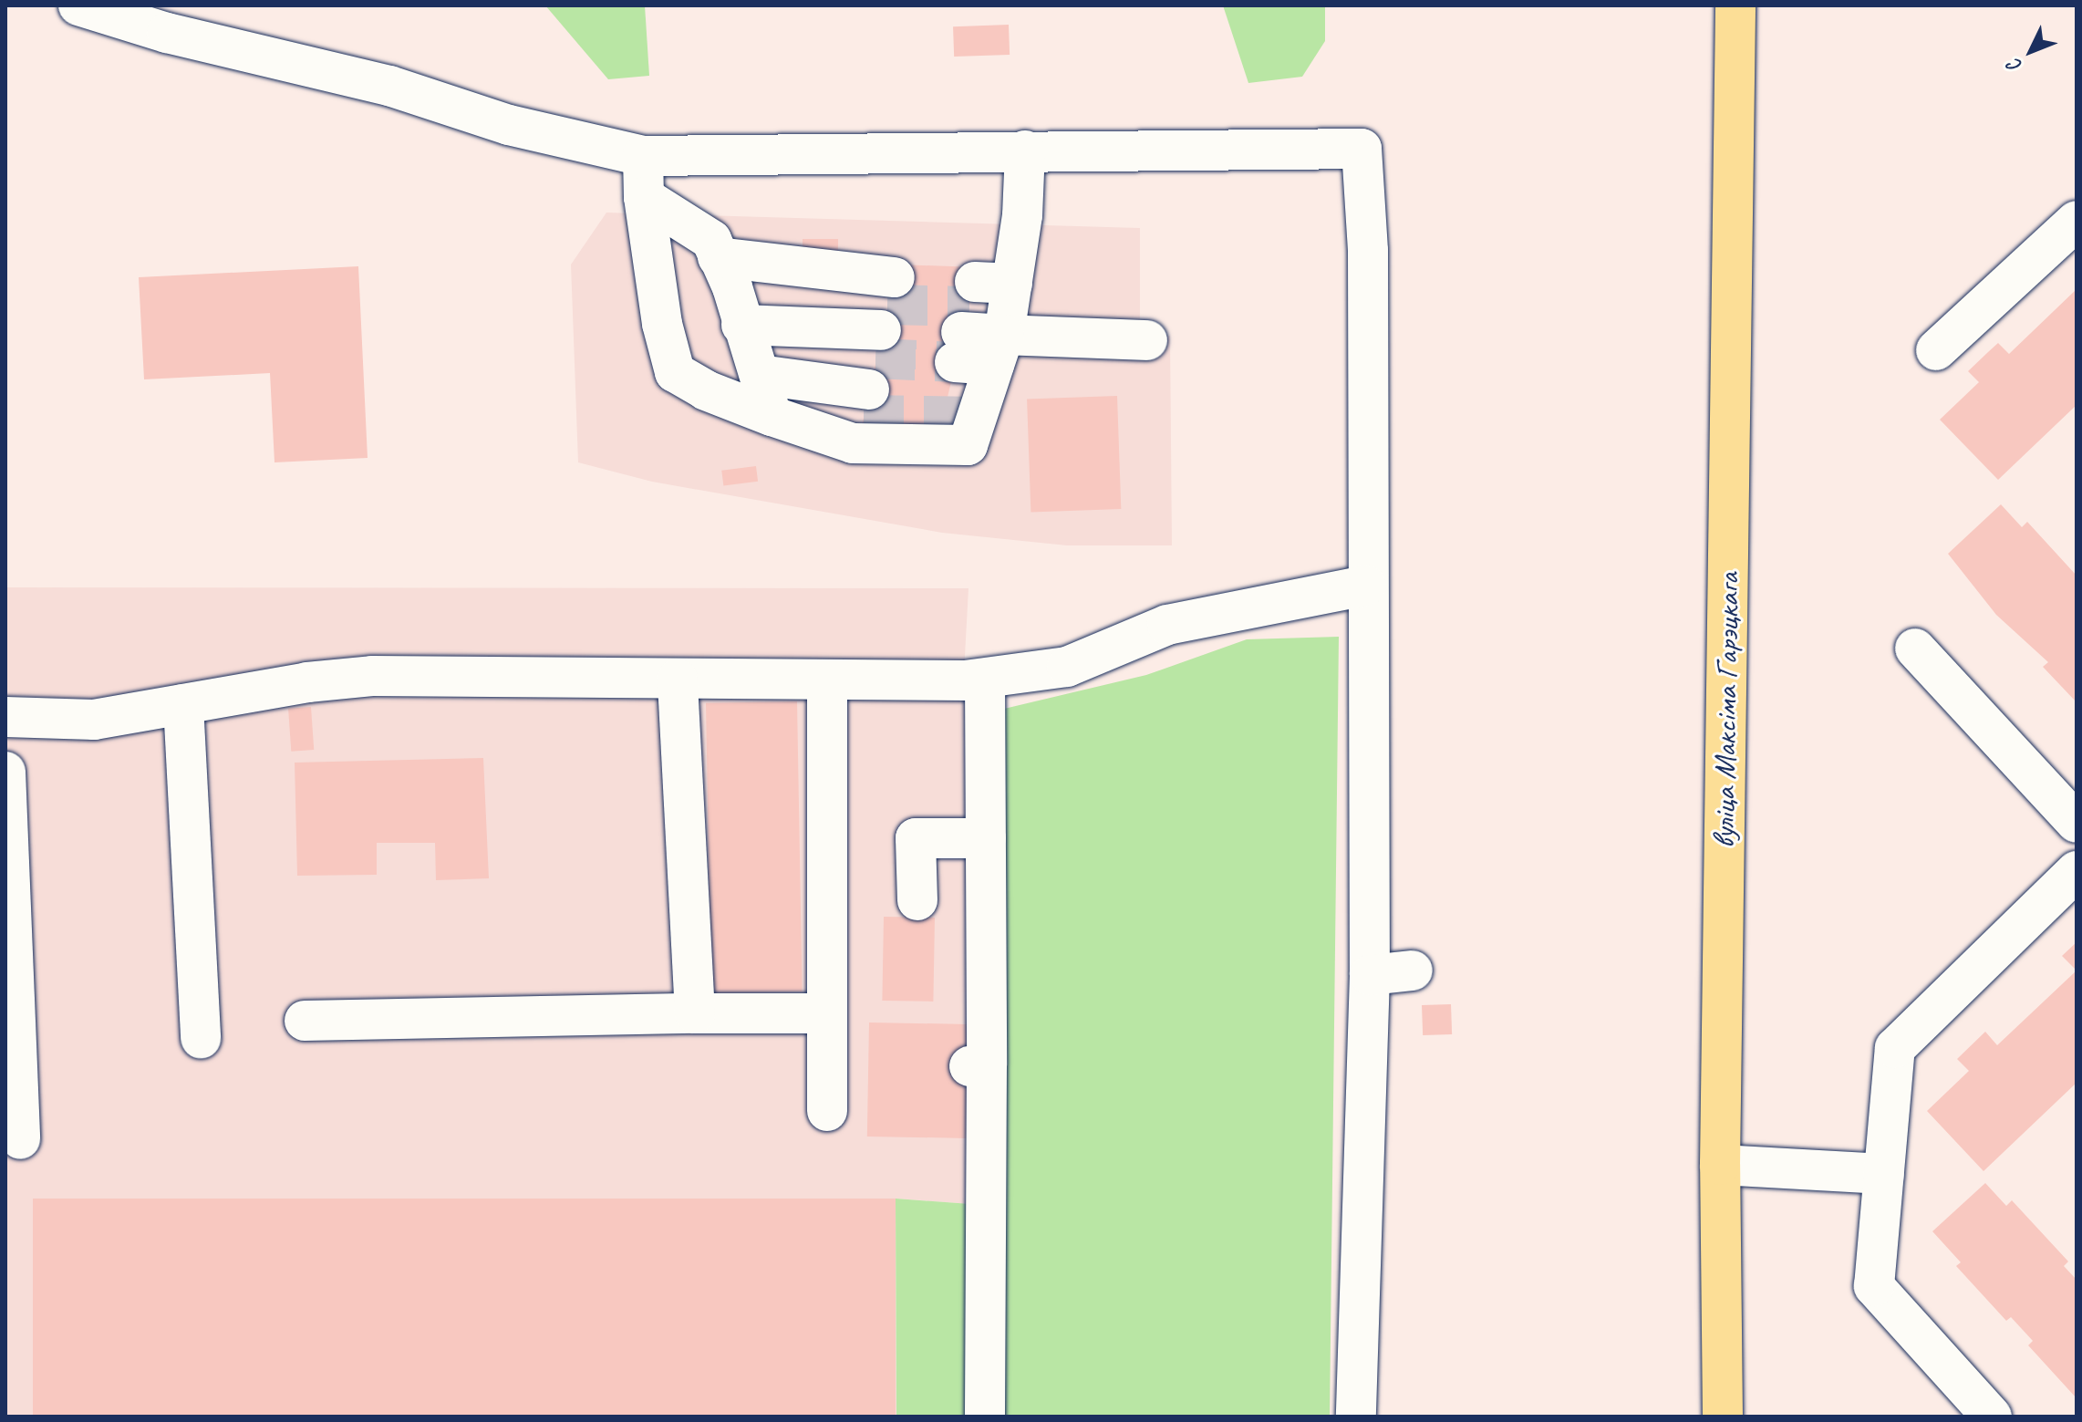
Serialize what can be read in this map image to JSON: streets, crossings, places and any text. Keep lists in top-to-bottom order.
{
  "streets": {
    "main road": ["вуліца Максіма Гарэцкага"]
  },
  "north": "bottom left"
}
